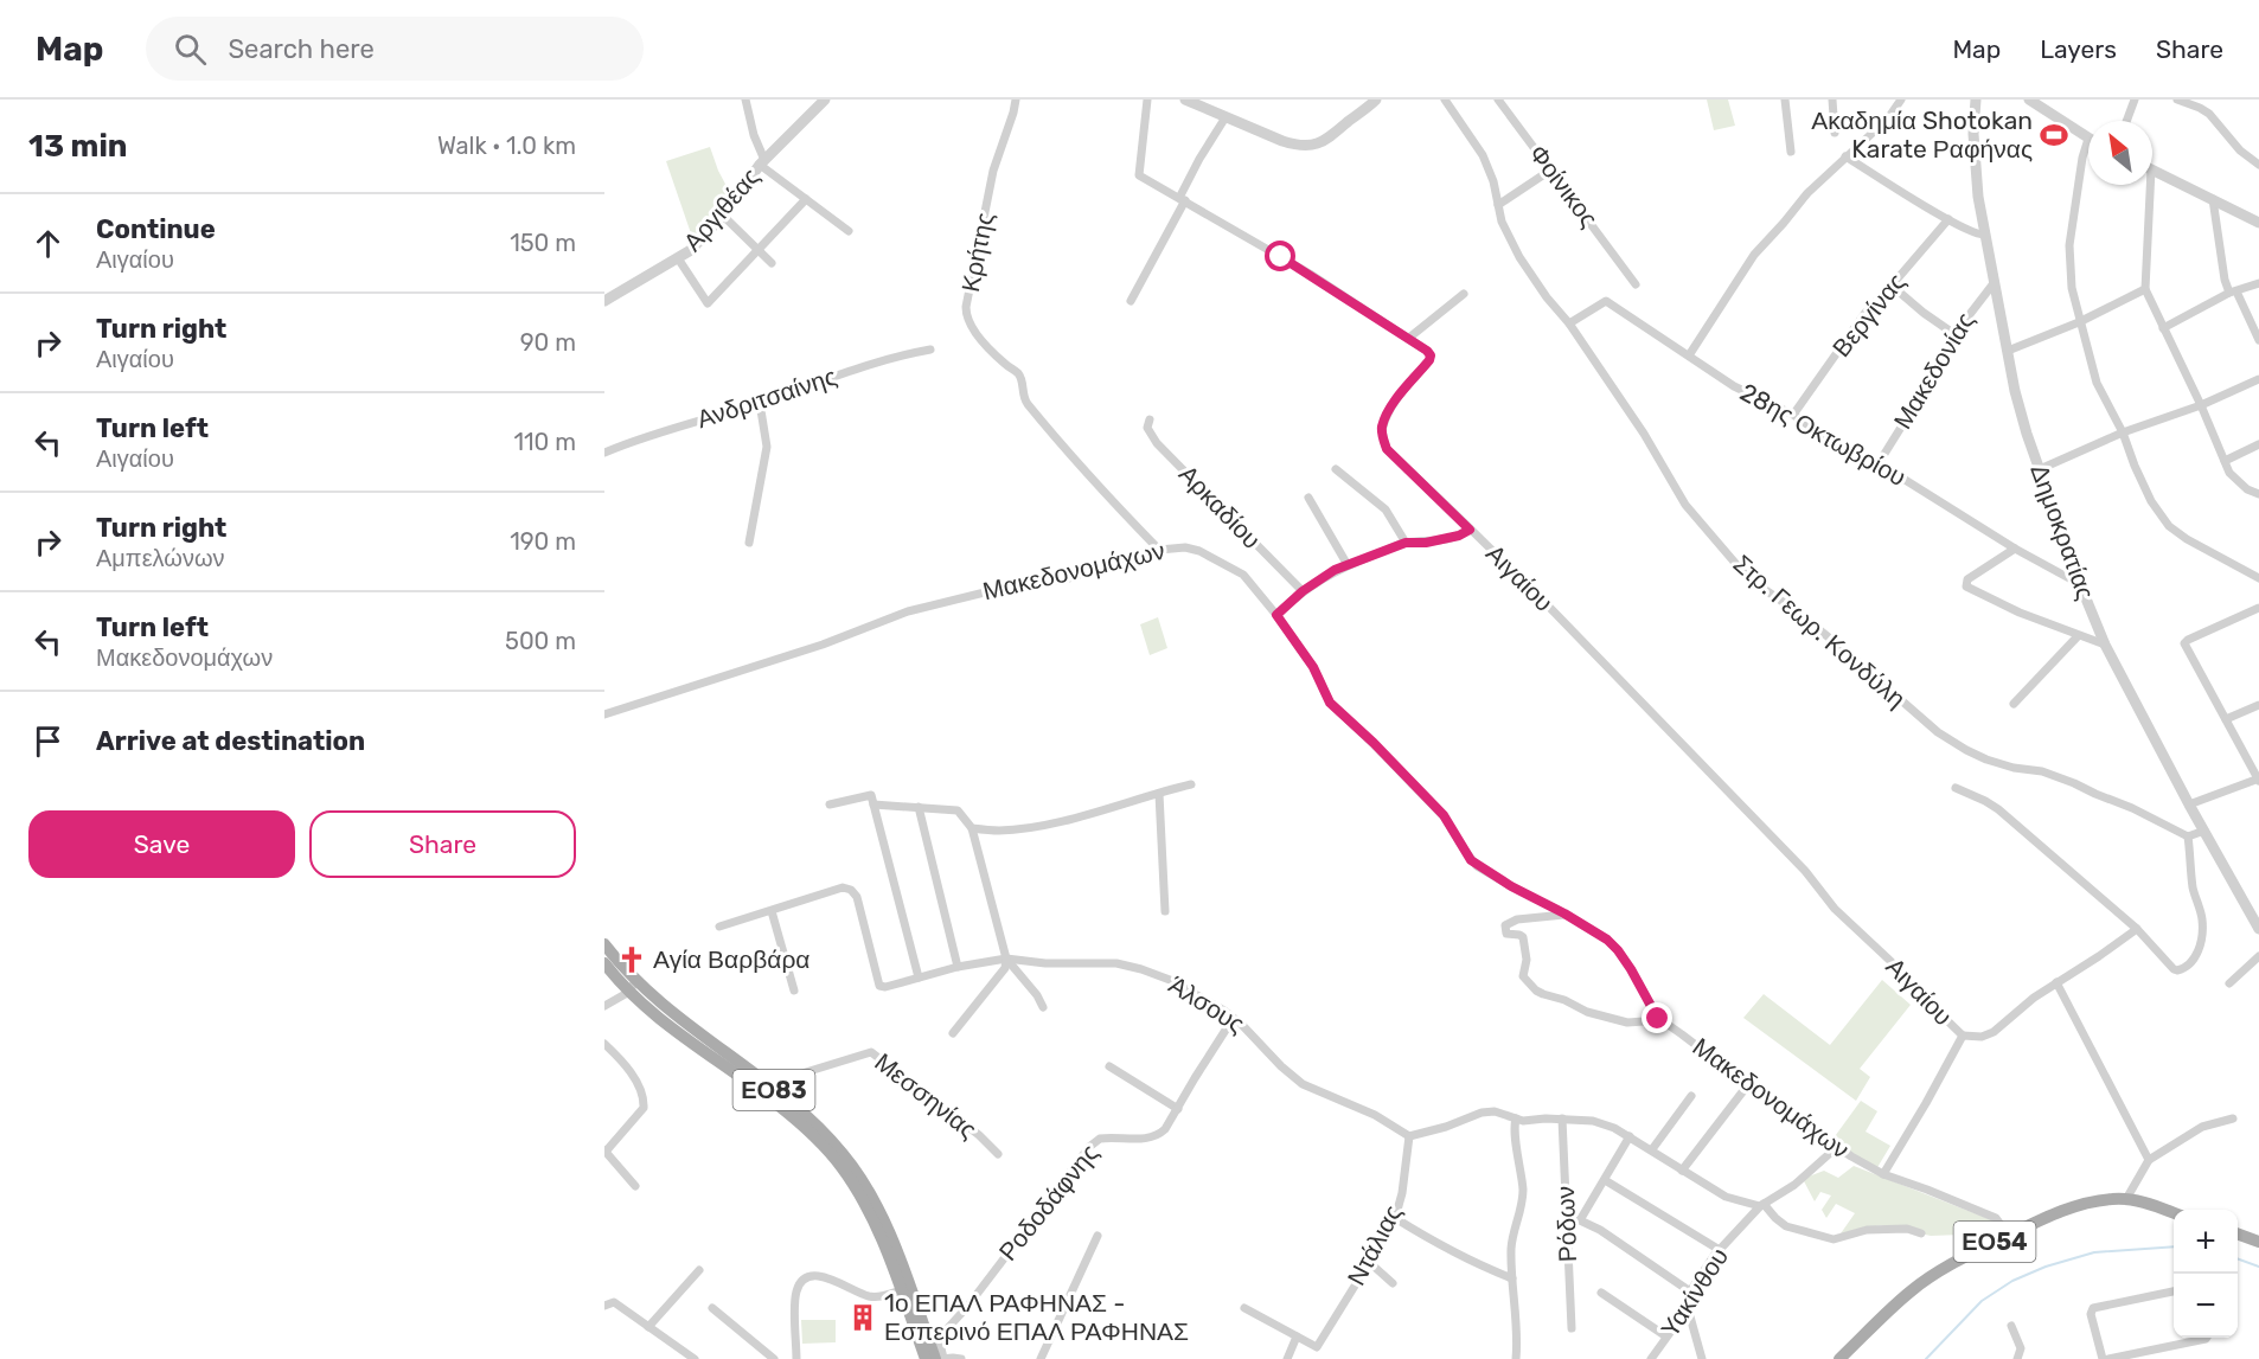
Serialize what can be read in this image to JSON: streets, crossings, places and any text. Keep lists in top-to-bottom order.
{
  "streets": {
    "main road": ["ΕΟ83", "ΕΟ54"],
    "street": [
      "Φοίνικος",
      "Αργιθέας",
      "Κρήτης",
      "Βεργίνας",
      "Μακεδονίας",
      "Ανδριτσαίνης",
      "28ης Οκτωβρίου",
      "Αρκαδίου",
      "Δημοκρατίας",
      "Μακεδονομάχων",
      "Αιγαίου",
      "Στρ. Γεωρ. Κονδύλη",
      "Άλσους",
      "Μεσσηνίας",
      "Ροδοδάφνης",
      "Ρόδων",
      "Ντάλιας",
      "Υακίνθου"
    ]
  },
  "crossings": [
    ["Κρήτης", "Μακεδονομάχων"],
    ["Βεργίνας", "28ης Οκτωβρίου"],
    ["Μακεδονίας", "28ης Οκτωβρίου"],
    ["Μακεδονίας", "Δημοκρατίας"],
    ["28ης Οκτωβρίου", "Δημοκρατίας"],
    ["28ης Οκτωβρίου", "Στρ. Γεωρ. Κονδύλη"],
    ["Μακεδονομάχων", "ΕΟ54"],
    ["Μακεδονομάχων", "Υακίνθου"],
    ["Άλσους", "Ροδοδάφνης"],
    ["Άλσους", "Ντάλιας"],
    ["ΕΟ83", "Μεσσηνίας"],
    ["ΕΟ83", "Ροδοδάφνης"]
  ],
  "places": {
    "sports": ["Ακαδημία Shotokan Karate Ραφήνας"],
    "church": ["Αγία Βαρβάρα"],
    "building": ["1ο ΕΠΑΛ ΡΑΦΗΝΑΣ - Εσπερινό ΕΠΑΛ ΡΑΦΗΝΑΣ"]
  },
  "north": "top left",
  "page": {
    "header": "Map",
    "search": "Search here",
    "nav": ["Map", "Layers", "Share"],
    "heading": ["13 min", "Walk · 1.0 km"],
    "list": [
      ["Continue", "Αιγαίου", "150 m"],
      ["Turn right", "Αιγαίου", "90 m"],
      ["Turn left", "Αιγαίου", "110 m"],
      ["Turn right", "Αμπελώνων", "190 m"],
      ["Turn left", "Μακεδονομάχων", "500 m"],
      "Arrive at destination"
    ],
    "buttons": ["Save", "Share"],
    "map_buttons": ["+", "−"]
  }
}
